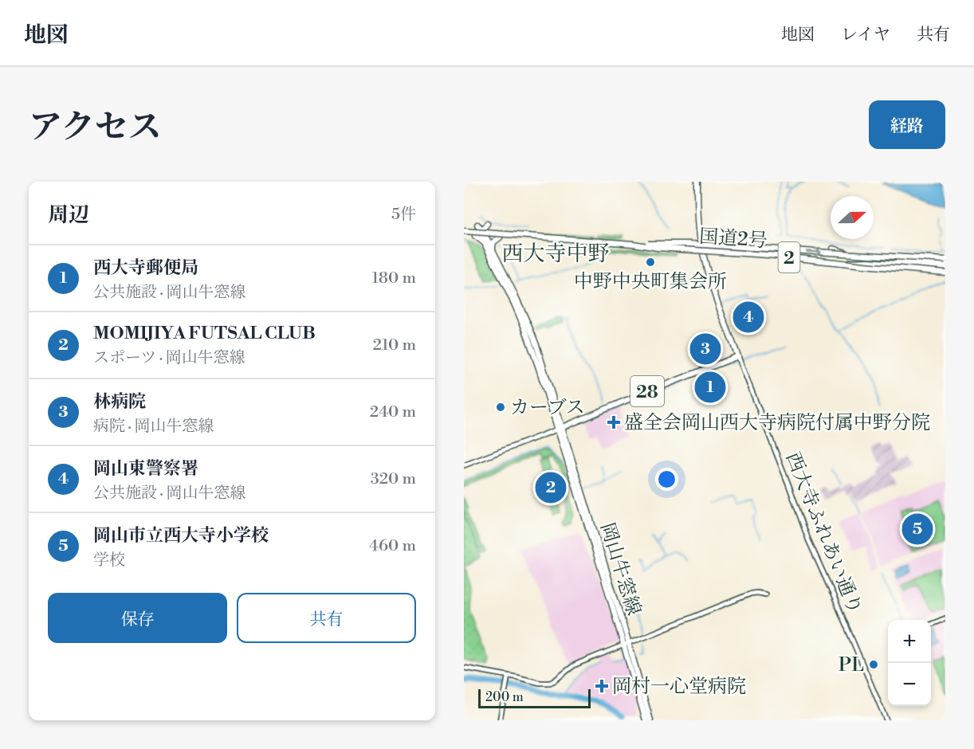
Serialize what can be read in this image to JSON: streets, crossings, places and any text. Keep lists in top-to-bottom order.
{
  "streets": {
    "main road": [
      "国道2号",
      "2",
      "28",
      "岡山牛窓線"
    ],
    "street": ["西大寺ふれあい通り"]
  },
  "crossings": [
    ["28", "西大寺ふれあい通り"],
    ["28", "岡山牛窓線"]
  ],
  "districts": ["西大寺中野"],
  "places": {
    "other": ["中野中央町集会所", "カーブス", "PL"],
    "health": ["盛全会岡山西大寺病院付属中野分院", "岡村一心堂病院"]
  },
  "scale_bar": "200 m",
  "north": "right",
  "page": {
    "header": "地図",
    "nav": ["地図", "レイヤ", "共有"],
    "title": "アクセス",
    "buttons": [
      "経路",
      ["保存", "共有"]
    ],
    "heading": ["周辺", "5件"],
    "list": [
      {
        "mark": "1",
        "name": "西大寺郵便局",
        "note": "公共施設 · 岡山牛窓線",
        "value": "180 m"
      },
      {
        "mark": "2",
        "name": "MOMIJIYA FUTSAL CLUB",
        "note": "スポーツ · 岡山牛窓線",
        "value": "210 m"
      },
      {
        "mark": "3",
        "name": "林病院",
        "note": "病院 · 岡山牛窓線",
        "value": "240 m"
      },
      {
        "mark": "4",
        "name": "岡山東警察署",
        "note": "公共施設 · 岡山牛窓線",
        "value": "320 m"
      },
      {
        "mark": "5",
        "name": "岡山市立西大寺小学校",
        "note": "学校",
        "value": "460 m"
      }
    ],
    "pins": [
      "4",
      "3",
      "1",
      "2",
      "5"
    ],
    "map_buttons": ["+", "−"],
    "scale": "200 m"
  }
}
